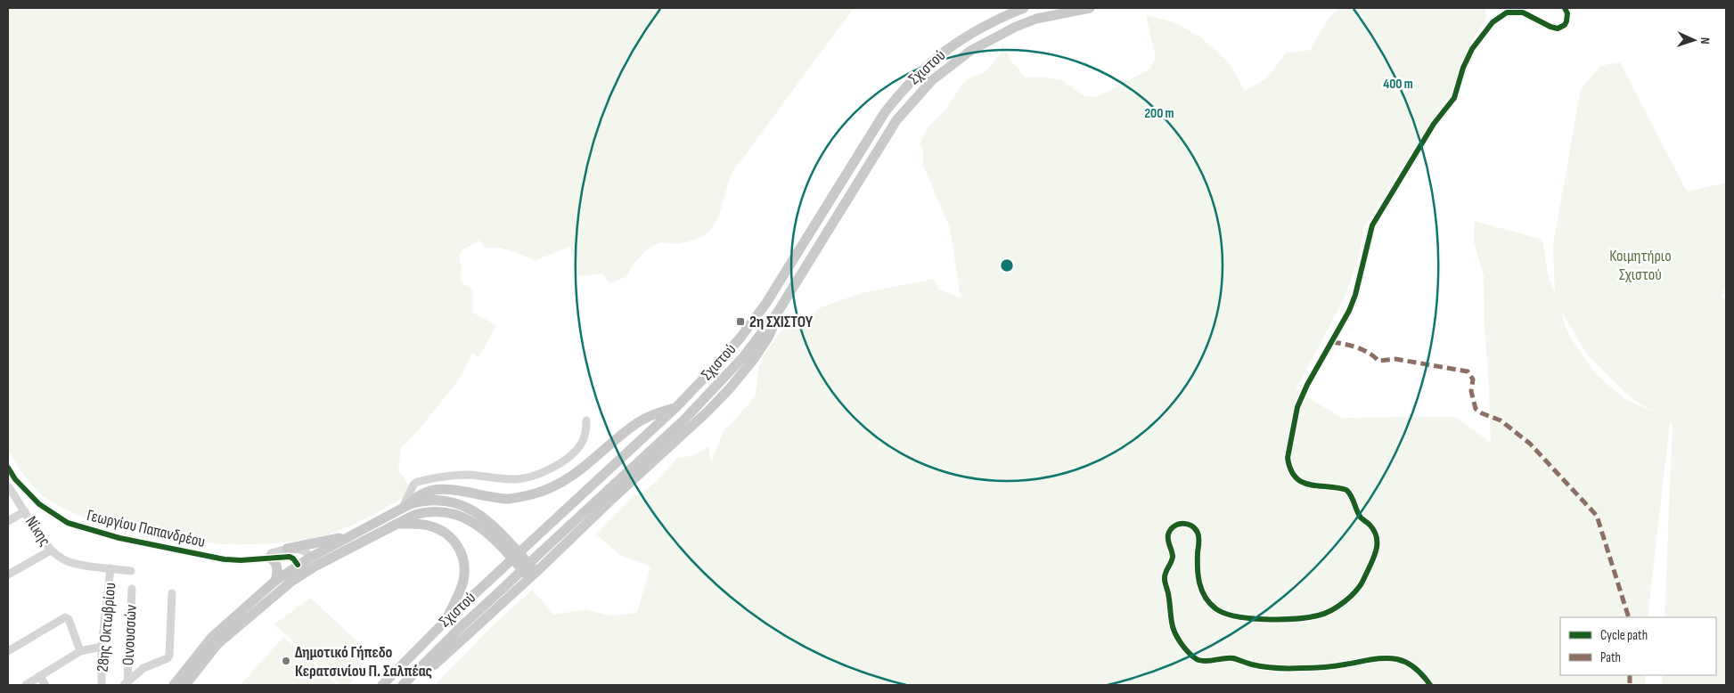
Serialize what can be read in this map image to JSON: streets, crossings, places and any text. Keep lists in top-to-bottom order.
{
  "streets": {
    "main road": ["Σχιστού"],
    "street": [
      "Γεωργίου Παπανδρέου",
      "Νίκης",
      "28ης Οκτωβρίου",
      "Οινουσσών"
    ]
  },
  "crossings": [
    ["Νίκης", "28ης Οκτωβρίου"]
  ],
  "parks": ["Κοιμητήριο Σχιστού"],
  "places": {
    "transit": ["2η ΣΧΙΣΤΟΥ"],
    "other": ["Δημοτικό Γήπεδο Κερατσινίου Π. Σαλπέας"]
  },
  "legend": ["Cycle path", "Path"],
  "north": "right",
  "rings": ["400 m", "200 m"]
}
